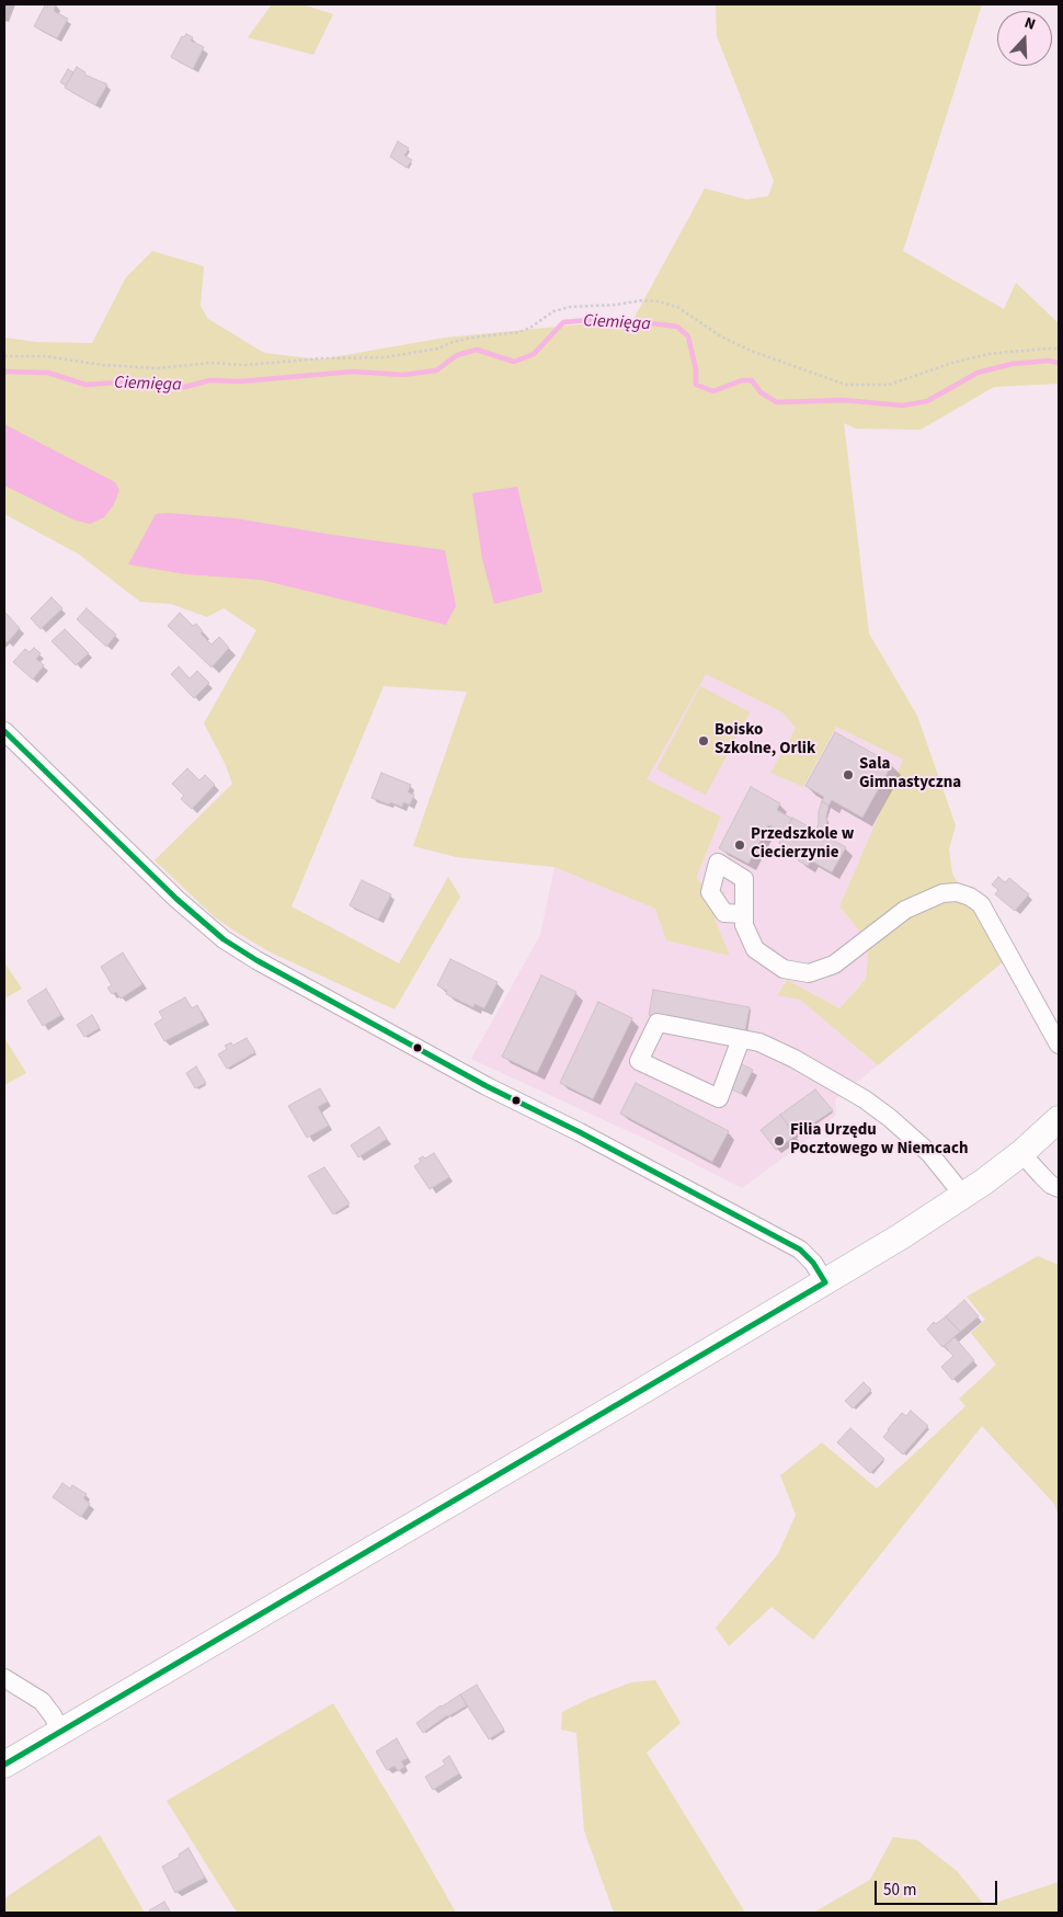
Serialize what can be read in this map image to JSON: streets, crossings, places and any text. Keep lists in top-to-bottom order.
{
  "water": ["Ciemięga"],
  "places": [
    "Boisko Szkolne, Orlik",
    "Sala Gimnastyczna",
    "Przedszkole w Ciecierzynie",
    "Filia Urzędu Pocztowego w Niemcach"
  ],
  "scale_bar": "50 m",
  "north": "top"
}
